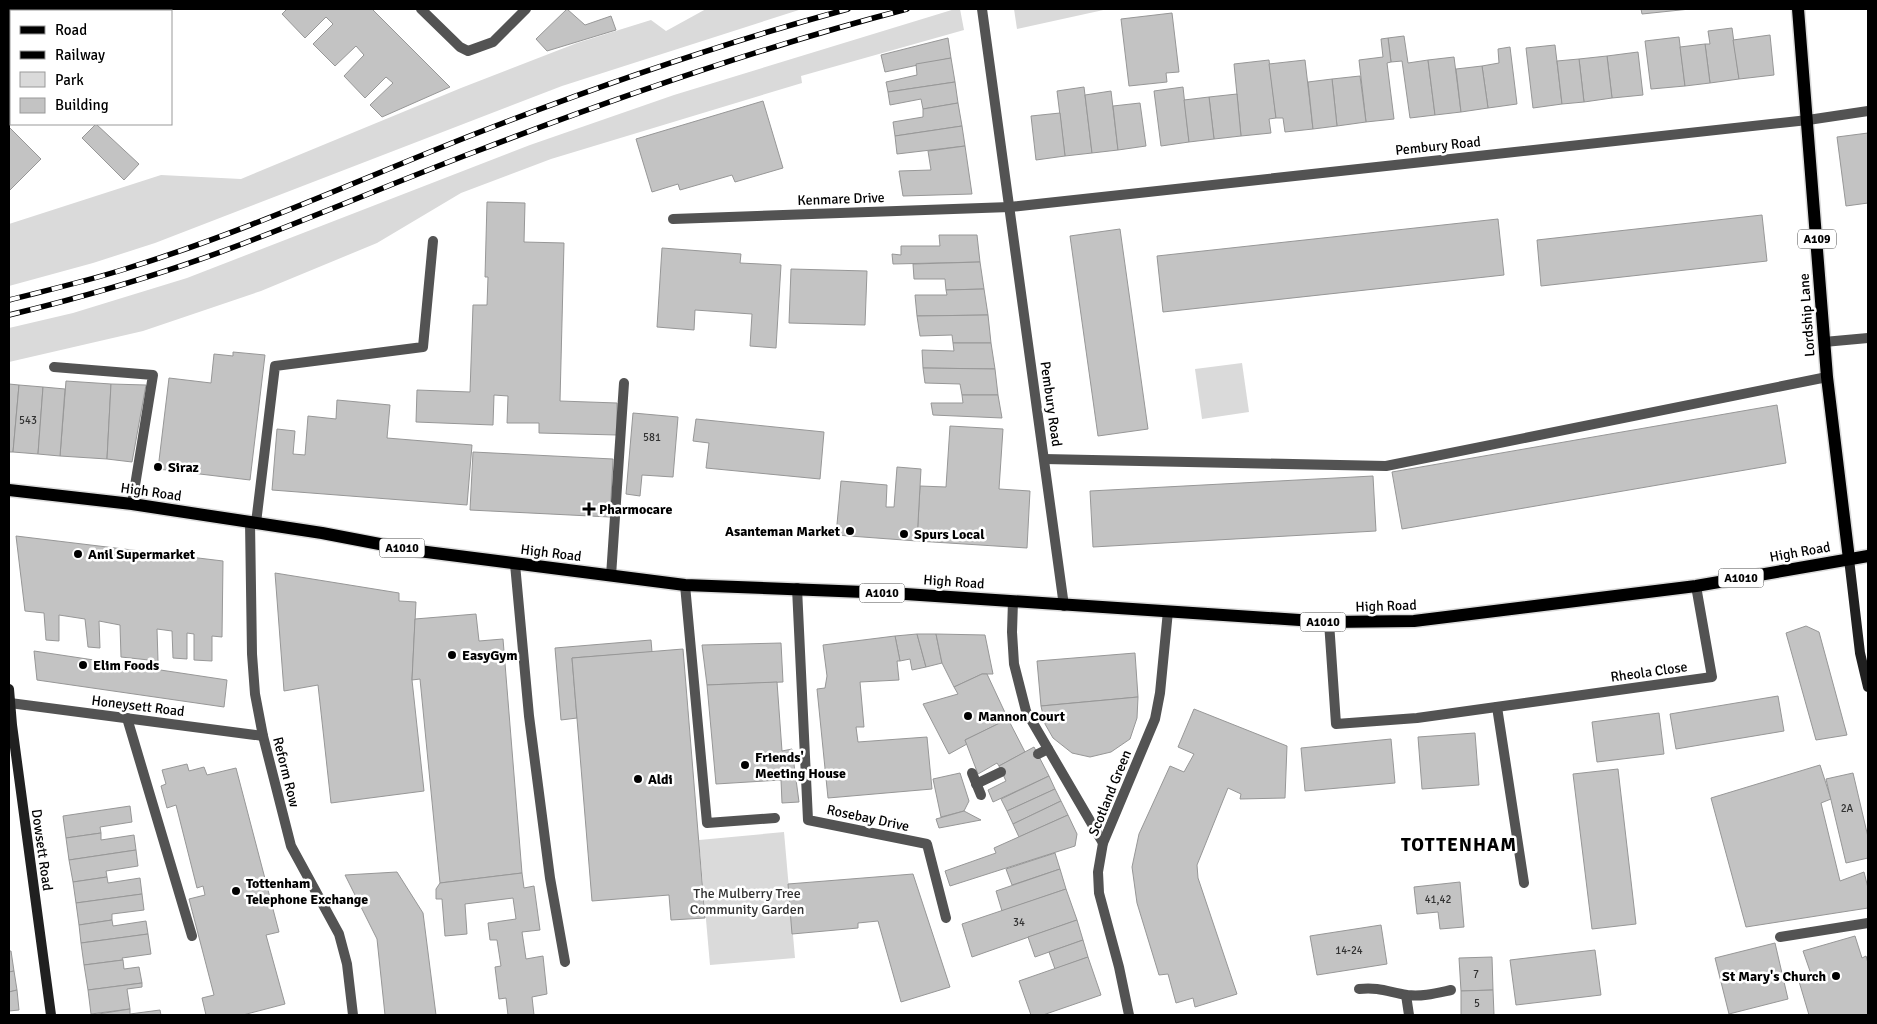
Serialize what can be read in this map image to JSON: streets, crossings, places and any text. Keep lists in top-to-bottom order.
{
  "streets": {
    "main road": [
      "A109",
      "Lordship Lane",
      "High Road",
      "A1010"
    ],
    "street": [
      "Pembury Road",
      "Kenmare Drive",
      "Rheola Close",
      "Honeysett Road",
      "Reform Row",
      "Scotland Green",
      "Rosebay Drive",
      "Dowsett Road"
    ]
  },
  "crossings": [
    ["Pembury Road", "Kenmare Drive"],
    ["Pembury Road", "Lordship Lane"],
    ["Pembury Road", "High Road"],
    ["Lordship Lane", "High Road"],
    ["High Road", "Rheola Close"],
    ["High Road", "Reform Row"],
    ["High Road", "Scotland Green"],
    ["High Road", "Rosebay Drive"],
    ["Honeysett Road", "Reform Row"],
    ["Honeysett Road", "Dowsett Road"]
  ],
  "districts": ["TOTTENHAM"],
  "parks": ["The Mulberry Tree Community Garden"],
  "places": {
    "other": [
      "Siraz",
      "Asanteman Market",
      "Spurs Local",
      "Anil Supermarket",
      "EasyGym",
      "Elim Foods",
      "Mannon Court",
      "Friends' Meeting House",
      "Aldi",
      "Tottenham Telephone Exchange",
      "St Mary's Church"
    ],
    "health": ["Pharmocare"]
  },
  "house_numbers": [
    "543",
    "581",
    "2A",
    "41,42",
    "34",
    "14-24",
    "7",
    "5"
  ],
  "legend": [
    "Road",
    "Railway",
    "Park",
    "Building"
  ]
}
